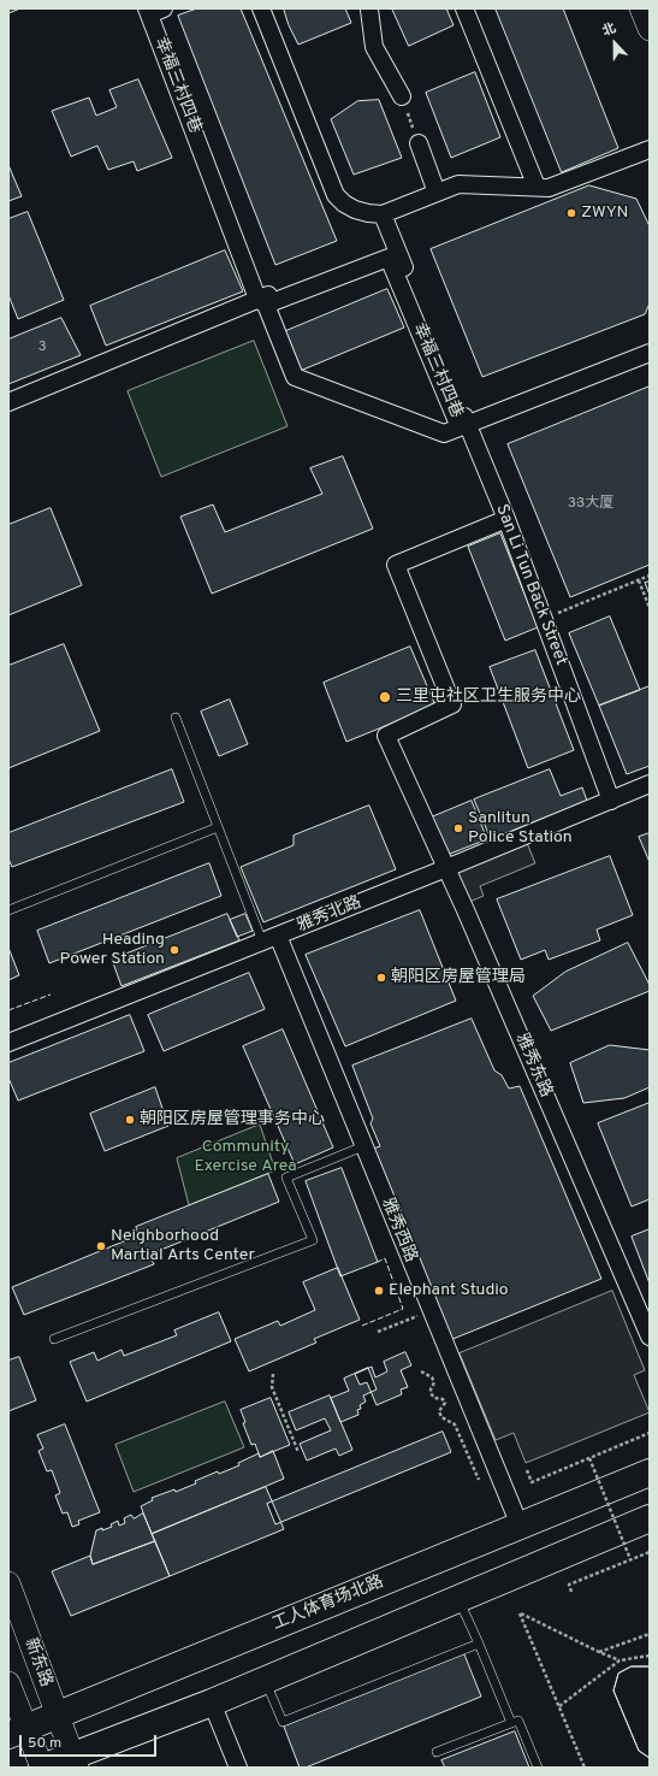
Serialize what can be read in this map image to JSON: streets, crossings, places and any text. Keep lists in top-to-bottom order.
{
  "streets": {
    "main road": ["工人体育场北路", "新东路"],
    "street": [
      "幸福三村四巷",
      "San Li Tun Back Street",
      "雅秀北路",
      "雅秀东路",
      "雅秀西路"
    ]
  },
  "crossings": [
    ["幸福三村四巷", "San Li Tun Back Street"],
    ["San Li Tun Back Street", "雅秀北路"],
    ["San Li Tun Back Street", "雅秀东路"],
    ["雅秀北路", "雅秀东路"],
    ["雅秀北路", "雅秀西路"],
    ["雅秀西路", "工人体育场北路"],
    ["工人体育场北路", "新东路"]
  ],
  "parks": ["Community Exercise Area"],
  "places": [
    "ZWYN",
    "三里屯社区卫生服务中心",
    "Sanlitun Police Station",
    "Heading Power Station",
    "朝阳区房屋管理局",
    "朝阳区房屋管理事务中心",
    "Neighborhood Martial Arts Center",
    "Elephant Studio"
  ],
  "house_numbers": ["3", "3·3大厦"],
  "scale_bar": "50 m",
  "north": "top"
}
